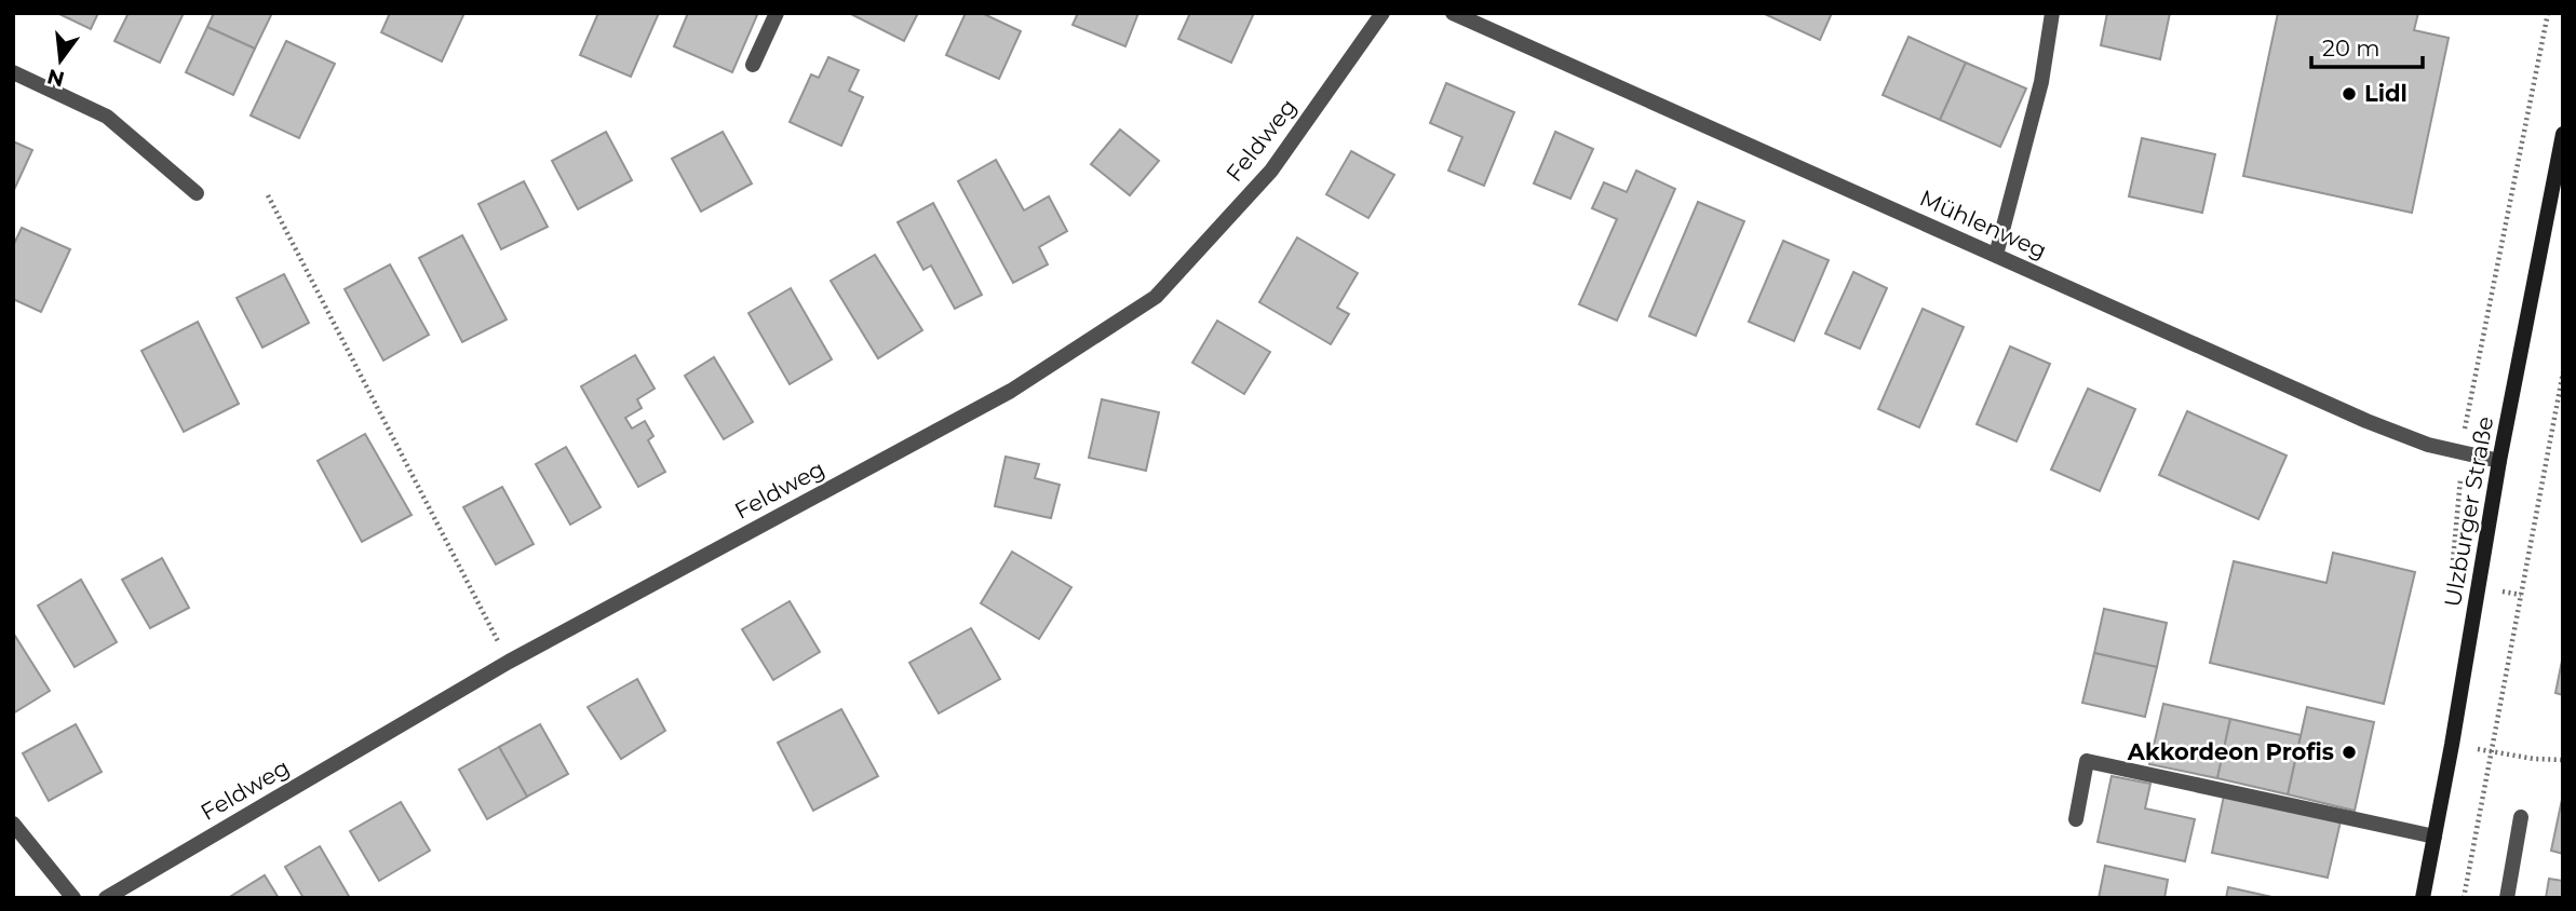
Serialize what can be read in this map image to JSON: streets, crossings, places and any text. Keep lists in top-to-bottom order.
{
  "streets": {
    "main road": ["Ulzburger Straße"],
    "street": ["Feldweg", "Mühlenweg"]
  },
  "crossings": [
    ["Mühlenweg", "Ulzburger Straße"]
  ],
  "places": ["Lidl", "Akkordeon Profis"],
  "scale_bar": "20 m",
  "north": "bottom"
}
